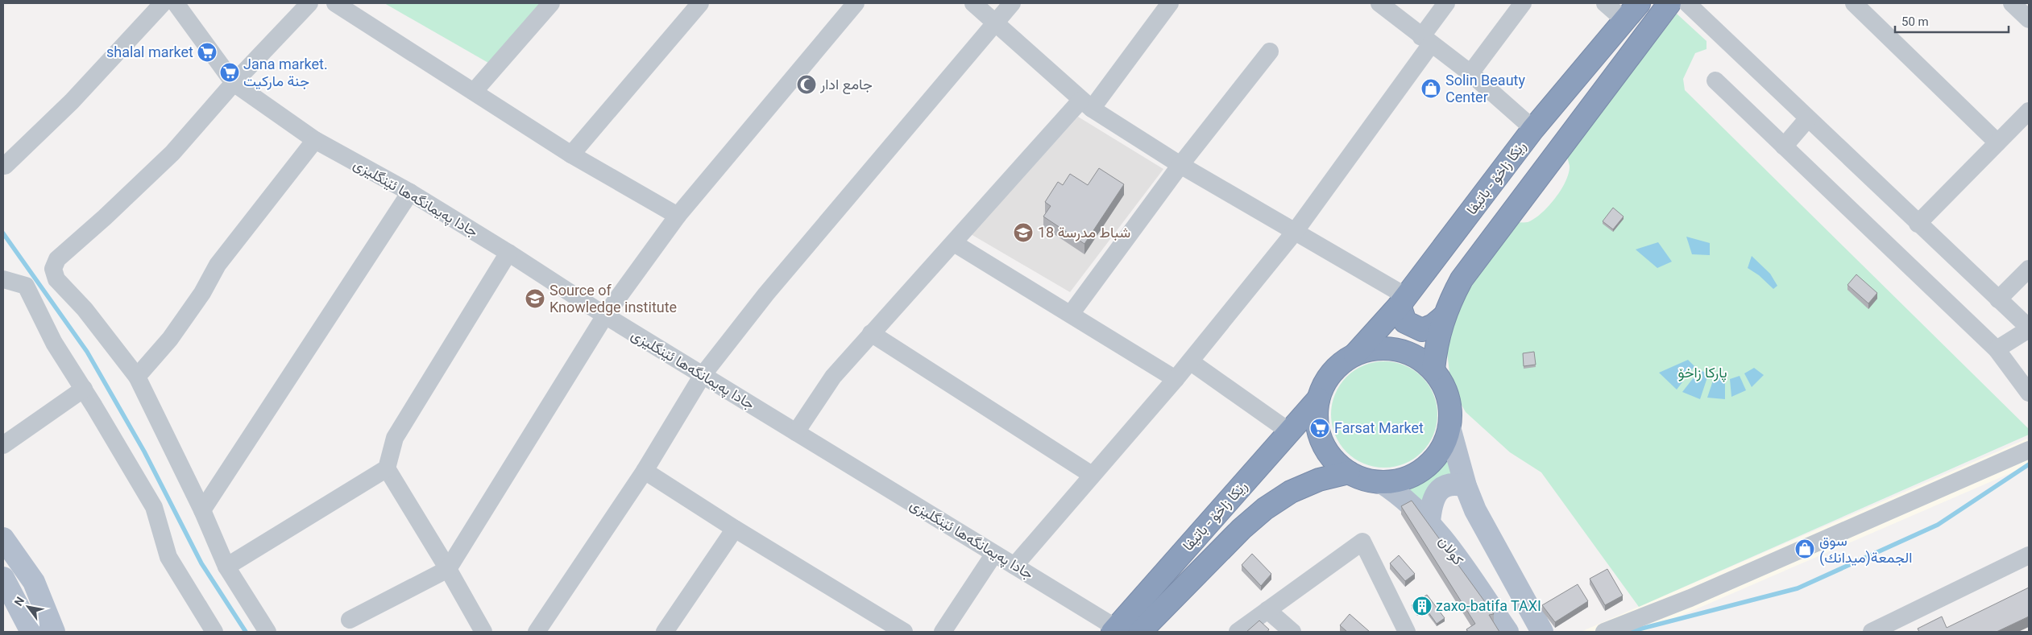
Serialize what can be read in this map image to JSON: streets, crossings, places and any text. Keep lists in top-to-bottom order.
{
  "streets": {
    "highway": ["رێکا زاخۆ - باتیفا"],
    "main road": ["كولان"],
    "street": ["جادا په‌يمانگه‌ها ئێنگليزى"]
  },
  "crossings": [
    ["رێکا زاخۆ - باتیفا", "جادا په‌يمانگه‌ها ئێنگليزى"],
    ["رێکا زاخۆ - باتیفا", "كولان"]
  ],
  "parks": ["پارکا زاخۆ"],
  "places": {
    "supermarket": ["shalal market", "Jana market. جنة ماركيت", "Farsat Market"],
    "mosque": ["جامع ادار"],
    "shop": ["Solin Beauty Center", "سوق الجمعة(ميدانك)"],
    "school or university": ["18 شباط مدرسة", "Source of Knowledge institute"],
    "building": ["zaxo-batifa TAXI"]
  },
  "scale_bar": "50 m",
  "north": "top left"
}
